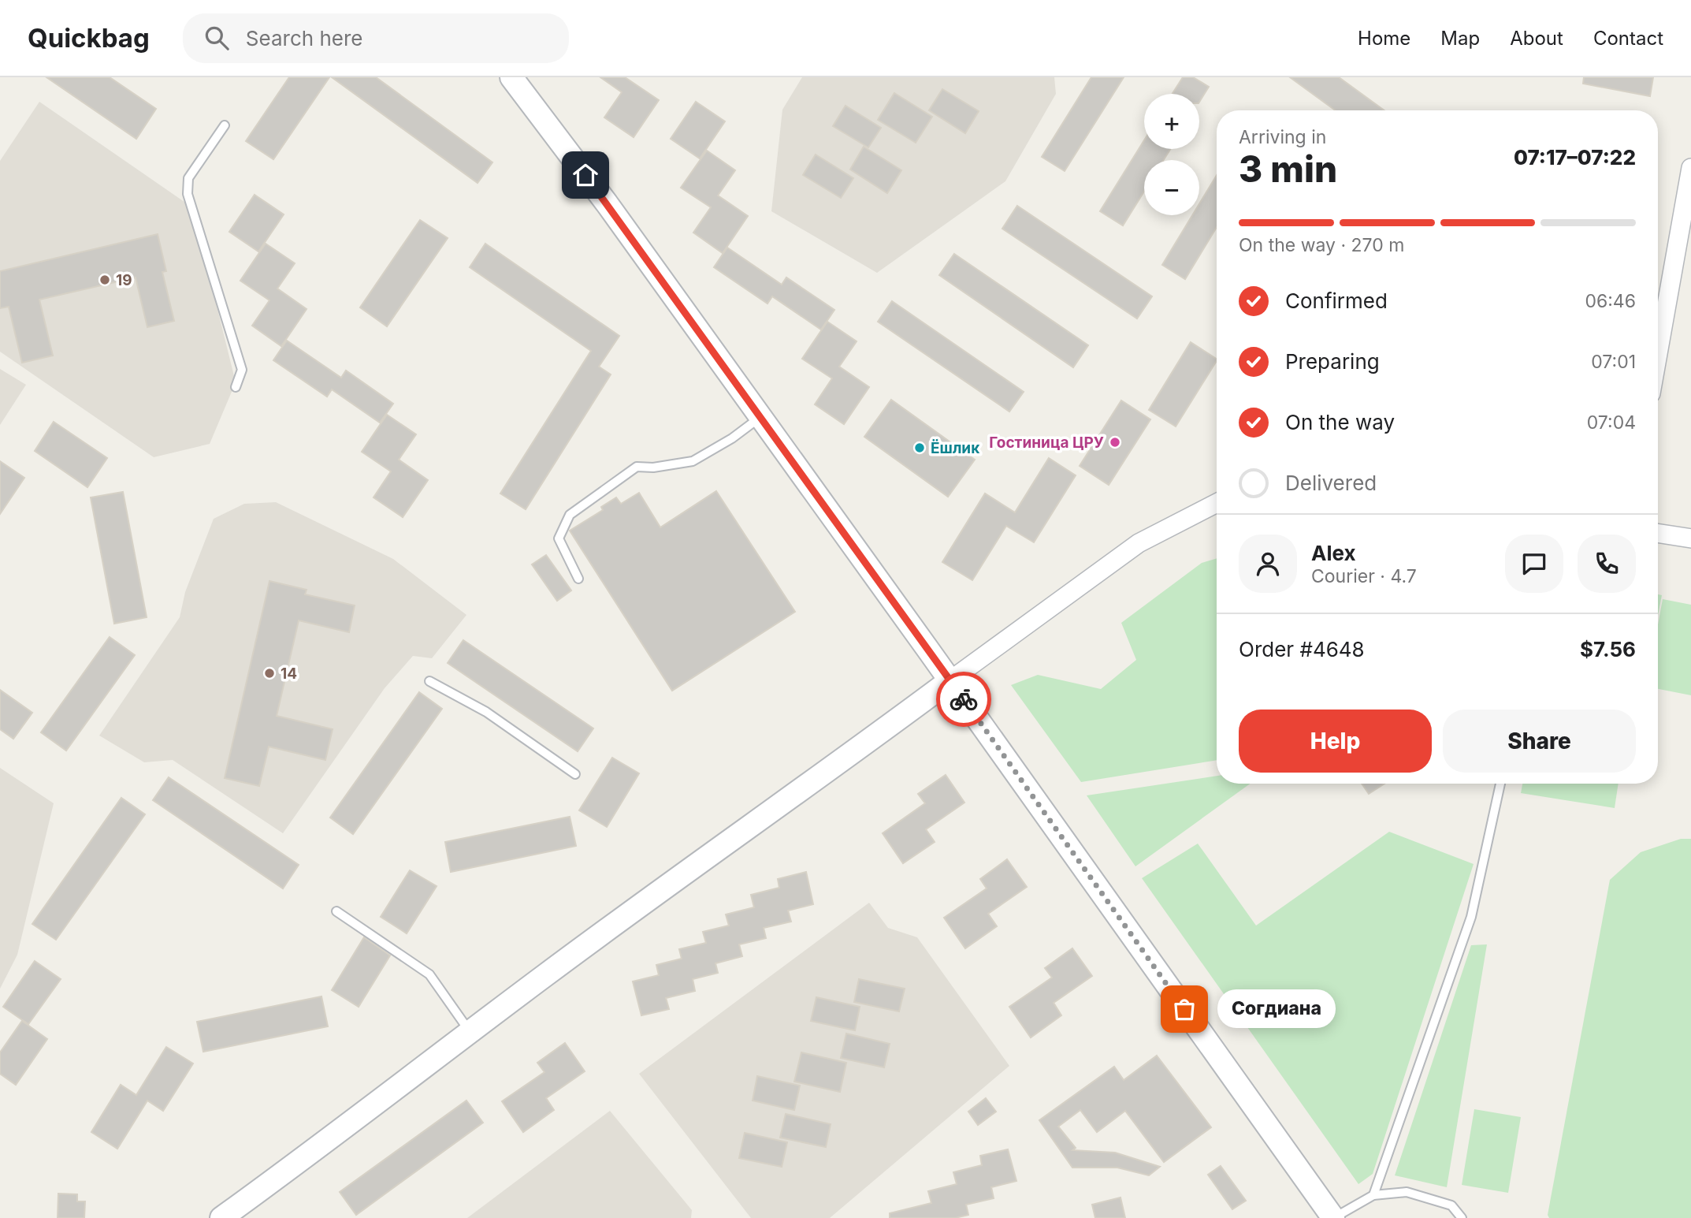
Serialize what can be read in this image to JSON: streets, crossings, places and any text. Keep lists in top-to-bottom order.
{
  "places": [
    "19",
    "Гостиница ЦРУ",
    "Ёшлик",
    "14",
    "Согдиана"
  ],
  "page": {
    "header": "Quickbag",
    "search": "Search here",
    "nav": [
      "Home",
      "Map",
      "About",
      "Contact"
    ],
    "map_buttons": ["+", "−"],
    "heading": ["3 min", "Arriving in", "07:17–07:22"],
    "panel": [
      "Alex",
      "Courier · 4.7",
      "Order #4648",
      "$7.56"
    ],
    "bar": "On the way · 270 m",
    "list": [
      ["Confirmed", "06:46"],
      ["Preparing", "07:01"],
      ["On the way", "07:04"],
      "Delivered"
    ],
    "buttons": ["Help", "Share"],
    "bubble": "Согдиана"
  }
}
